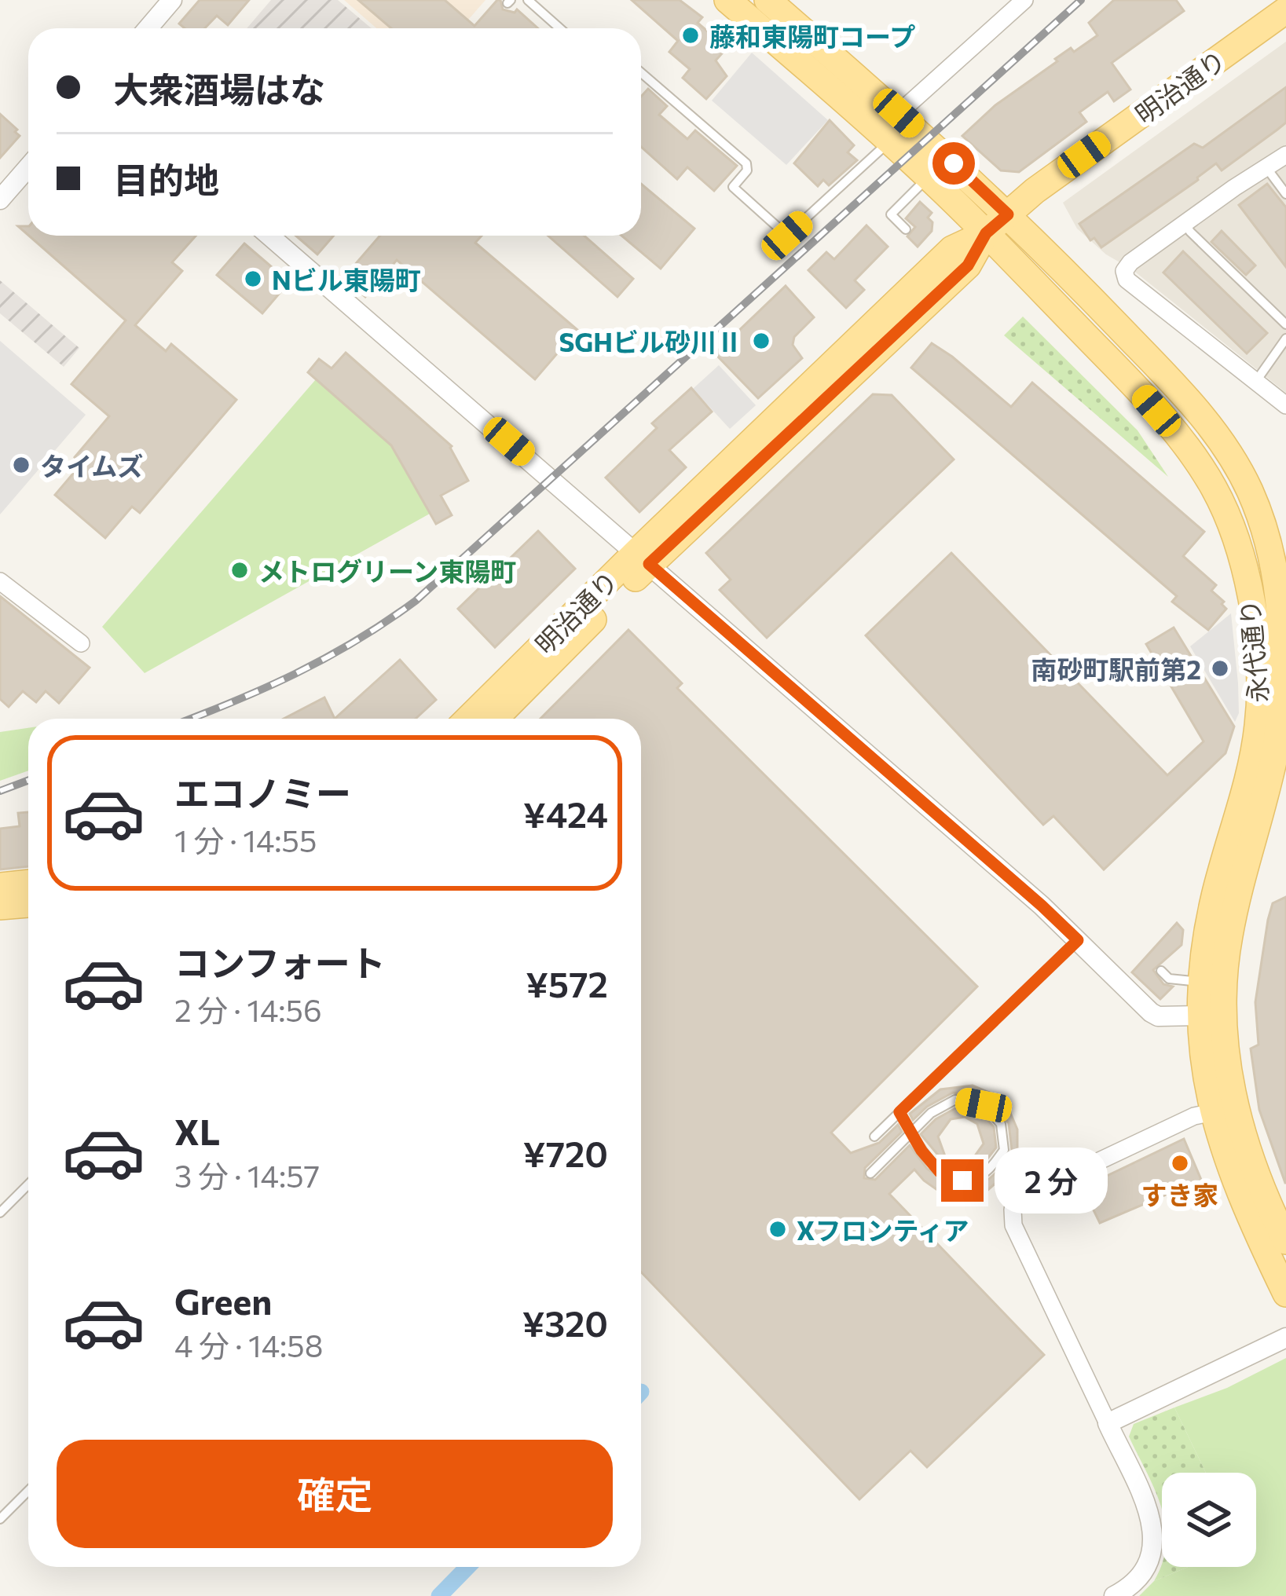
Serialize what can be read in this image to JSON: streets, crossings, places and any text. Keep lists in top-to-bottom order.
{
  "streets": {
    "main road": ["明治通り", "永代通り"]
  },
  "crossings": [
    ["明治通り", "永代通り"]
  ],
  "places": [
    "藤和東陽町コープ",
    "Nビル東陽町",
    "SGHビル砂川Ⅱ",
    "タイムズ",
    "メトログリーン東陽町",
    "南砂町駅前第2",
    "すき家",
    "Xフロンティア"
  ],
  "page": {
    "banner": ["大衆酒場はな", "目的地"],
    "list": [
      {
        "name": "エコノミー",
        "note": "1 分 · 14:55",
        "value": "¥424"
      },
      {
        "name": "コンフォート",
        "note": "2 分 · 14:56",
        "value": "¥572"
      },
      {
        "name": "XL",
        "note": "3 分 · 14:57",
        "value": "¥720"
      },
      {
        "name": "Green",
        "note": "4 分 · 14:58",
        "value": "¥320"
      }
    ],
    "bubble": "2 分",
    "buttons": "確定"
  }
}
